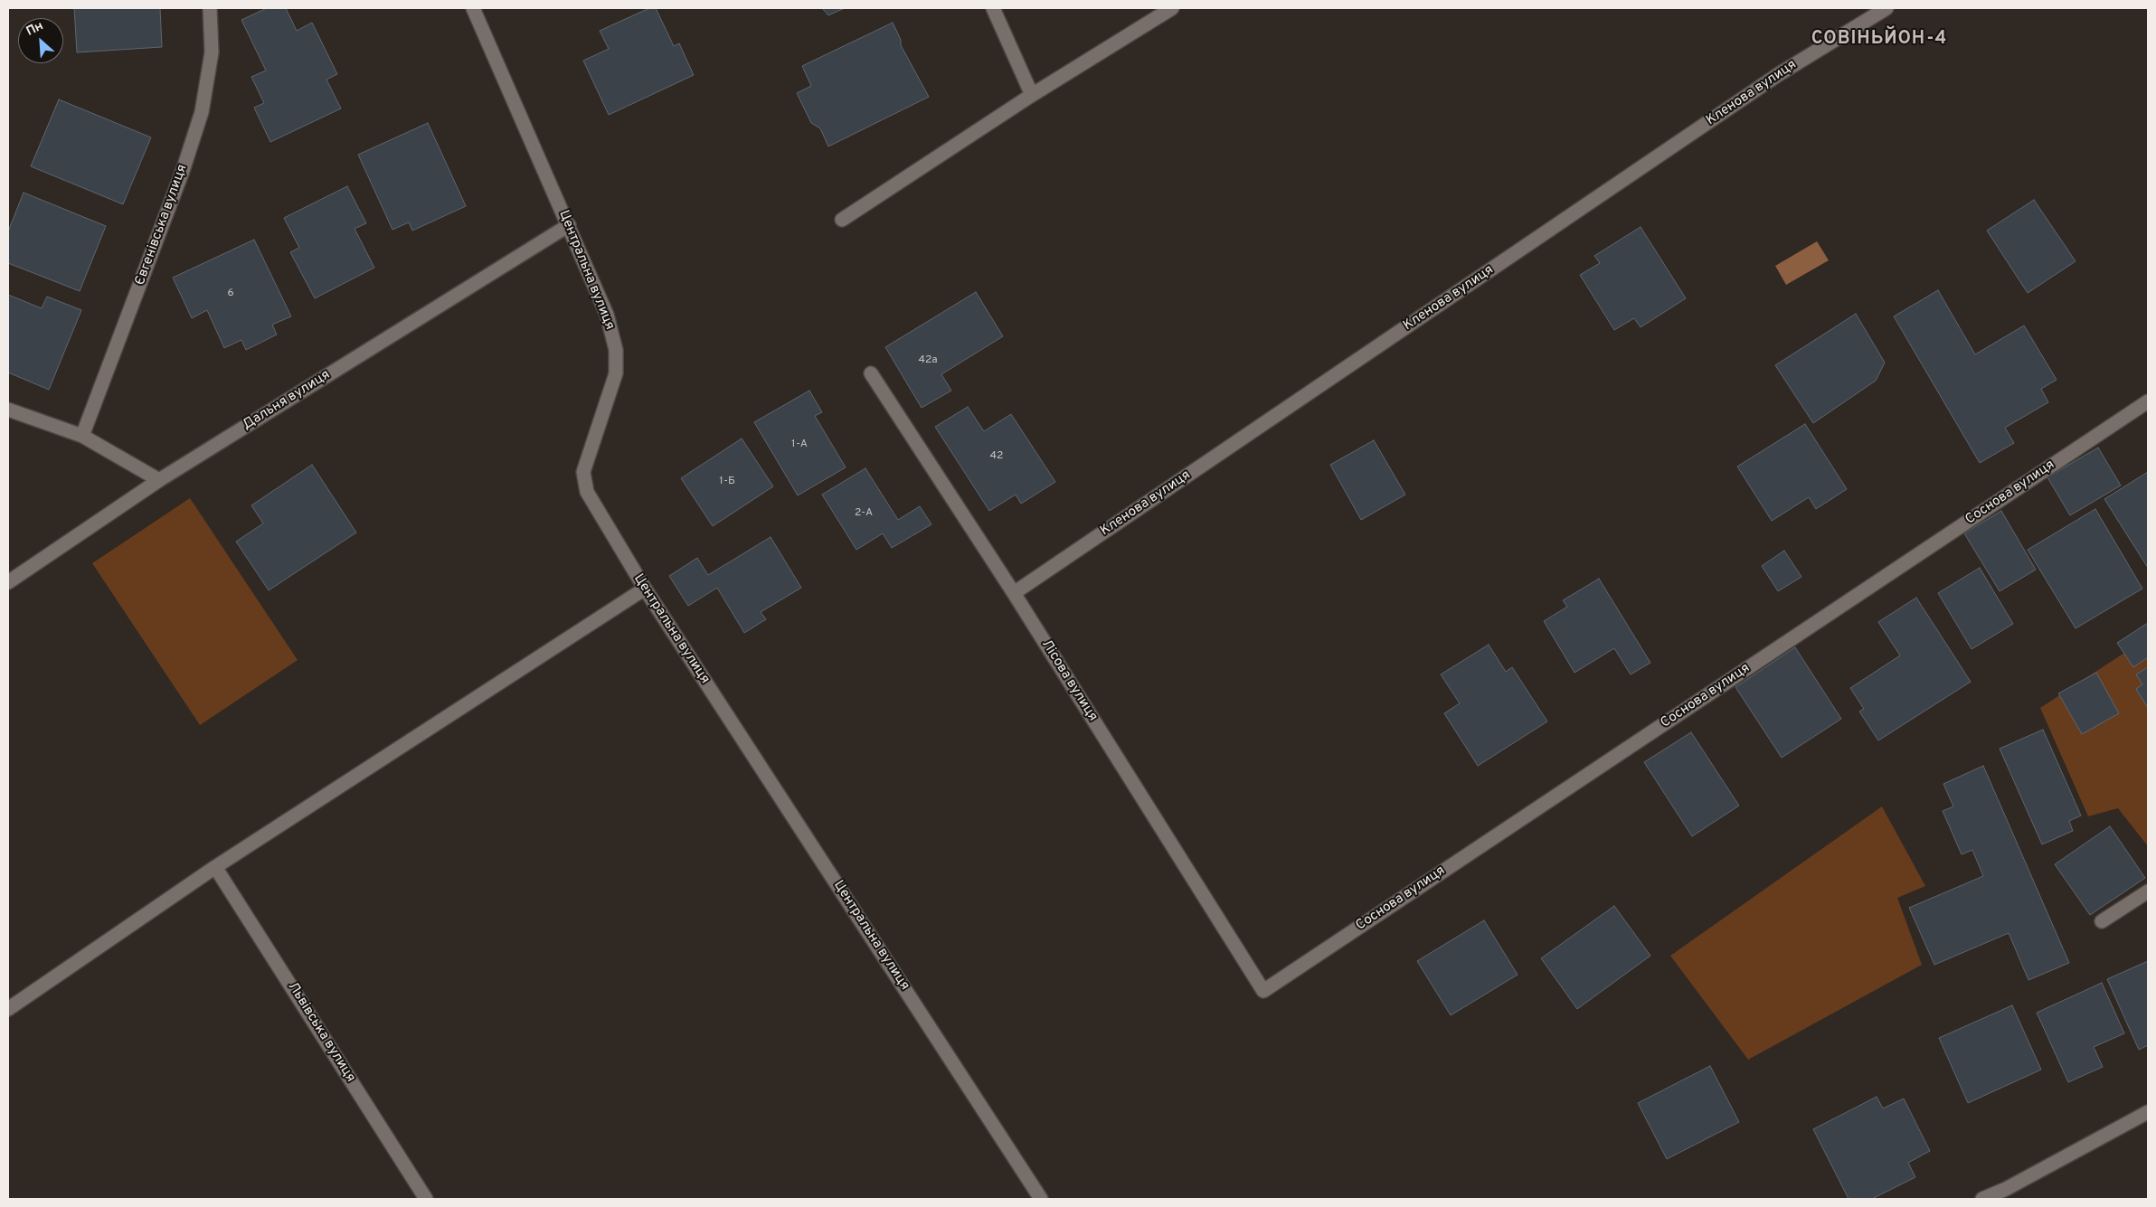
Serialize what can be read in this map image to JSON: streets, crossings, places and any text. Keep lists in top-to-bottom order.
{
  "streets": {
    "street": [
      "Кленова вулиця",
      "Євгенівська вулиця",
      "Центральна вулиця",
      "Дальня вулиця",
      "Соснова вулиця",
      "Лісова вулиця",
      "Львівська вулиця"
    ]
  },
  "crossings": [
    ["Кленова вулиця", "Лісова вулиця"],
    ["Центральна вулиця", "Дальня вулиця"],
    ["Соснова вулиця", "Лісова вулиця"]
  ],
  "districts": ["СОВІНЬЙОН-4"],
  "house_numbers": [
    "6",
    "42а",
    "1-А",
    "42",
    "1-Б",
    "2-А"
  ],
  "north": "top left"
}
